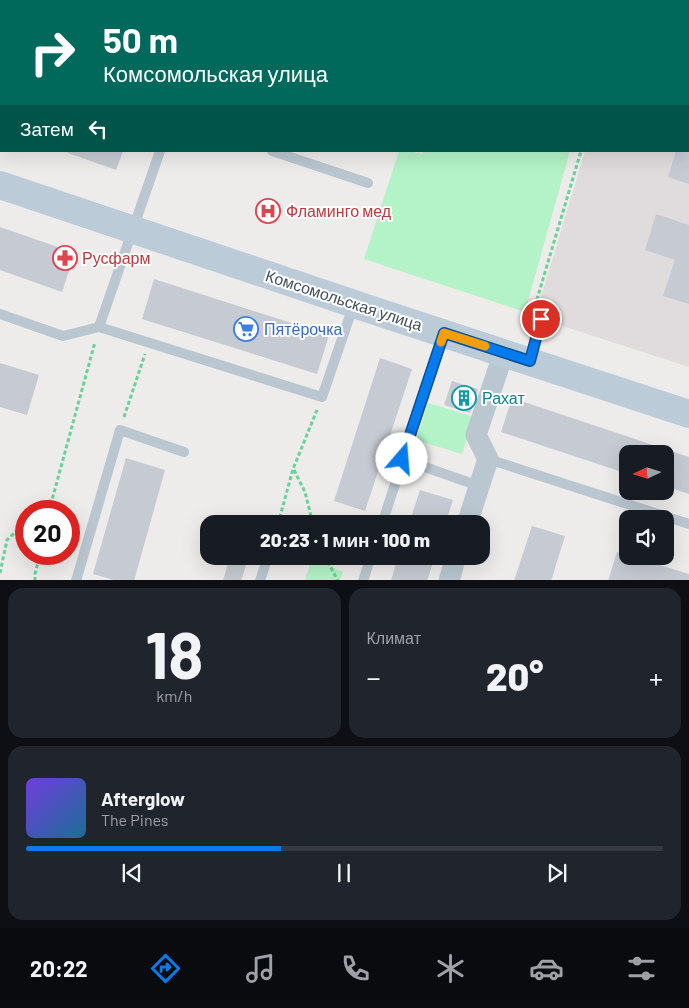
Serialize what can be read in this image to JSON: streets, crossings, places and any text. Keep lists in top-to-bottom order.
{
  "streets": {
    "main road": ["Комсомольская улица"]
  },
  "places": {
    "hospital": ["Фламинго мед"],
    "pharmacy": ["Русфарм"],
    "supermarket": ["Пятёрочка"],
    "building": ["Рахат"]
  },
  "north": "left",
  "page": {
    "turn": ["50 m", "Комсомольская улица"],
    "then": "Затем",
    "limit": "20",
    "trip": "20:23 · 1 мин · 100 m",
    "tile": [
      ["18", "km/h"],
      "Климат"
    ],
    "heat": ["−", "20°", "+"],
    "song": ["Afterglow", "The Pines"],
    "tabs": "20:22"
  }
}
